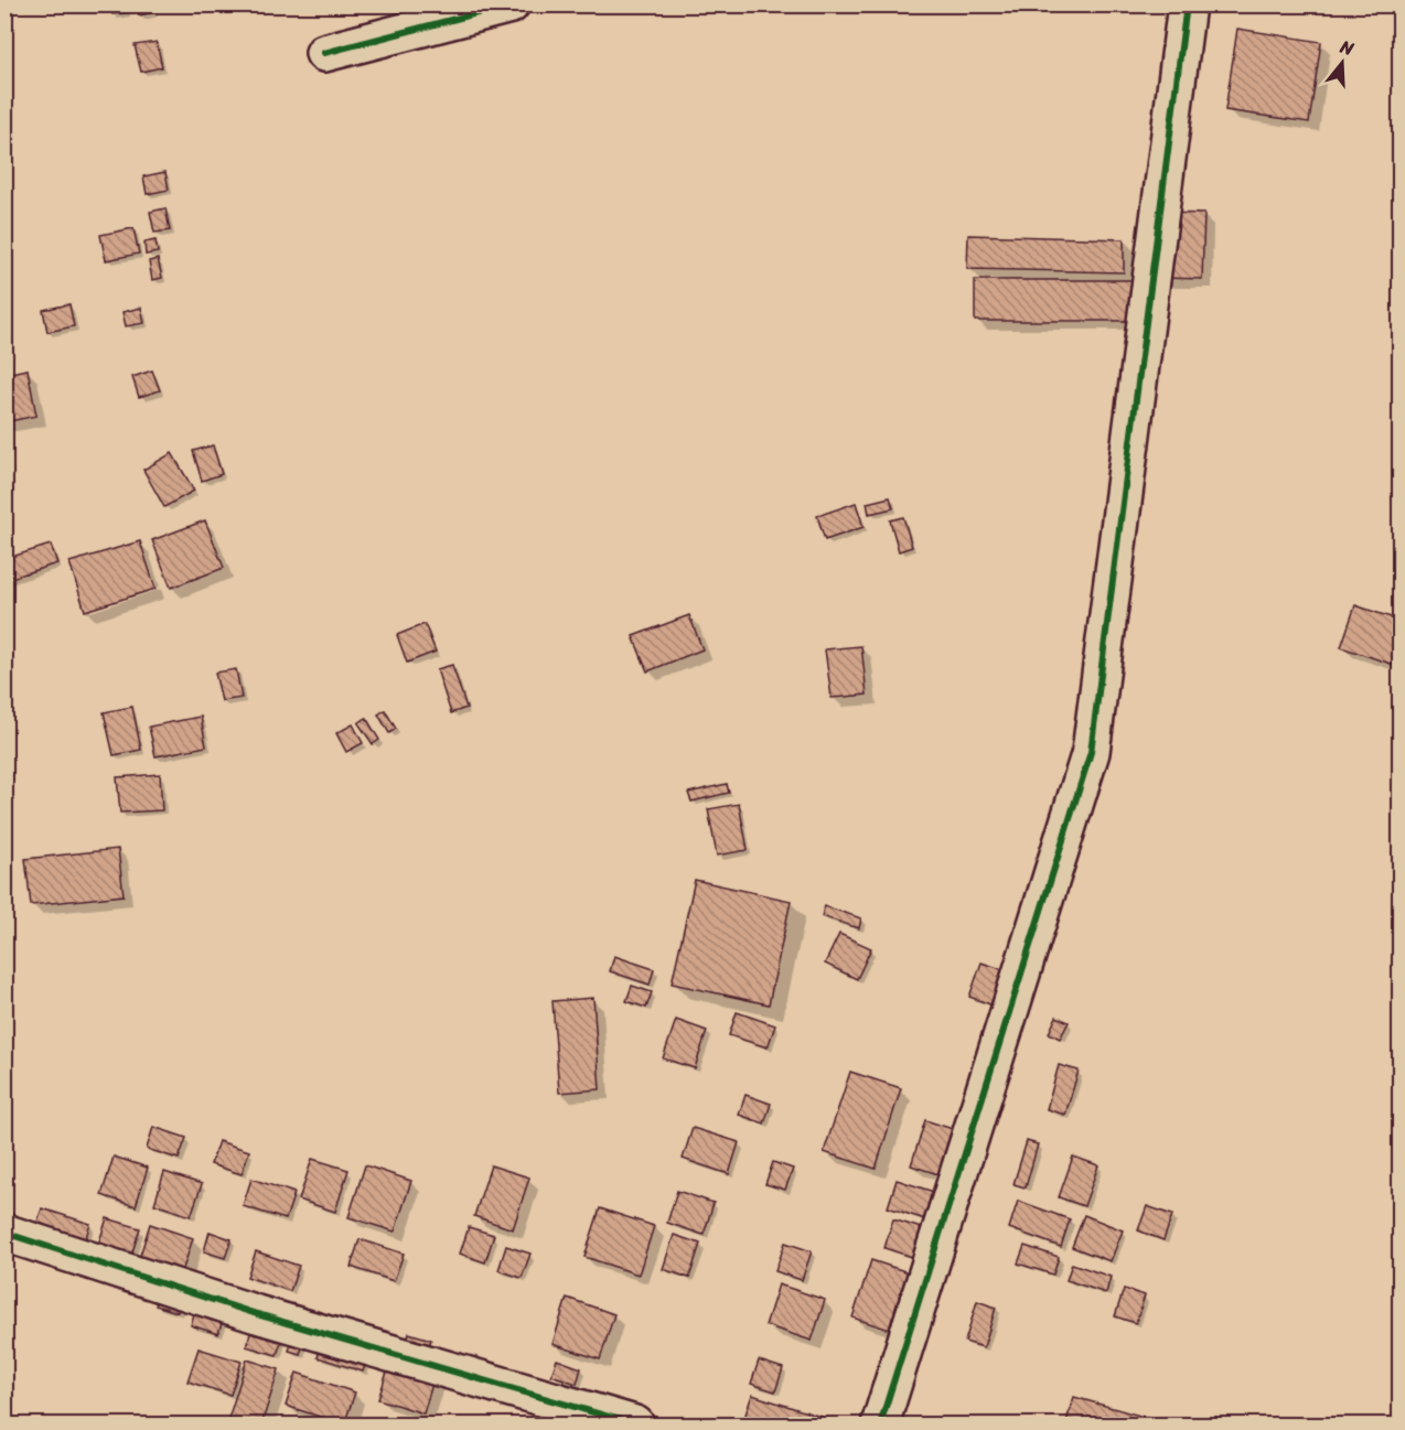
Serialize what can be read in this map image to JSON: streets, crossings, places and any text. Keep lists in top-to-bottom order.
{
  "north": "top"
}
